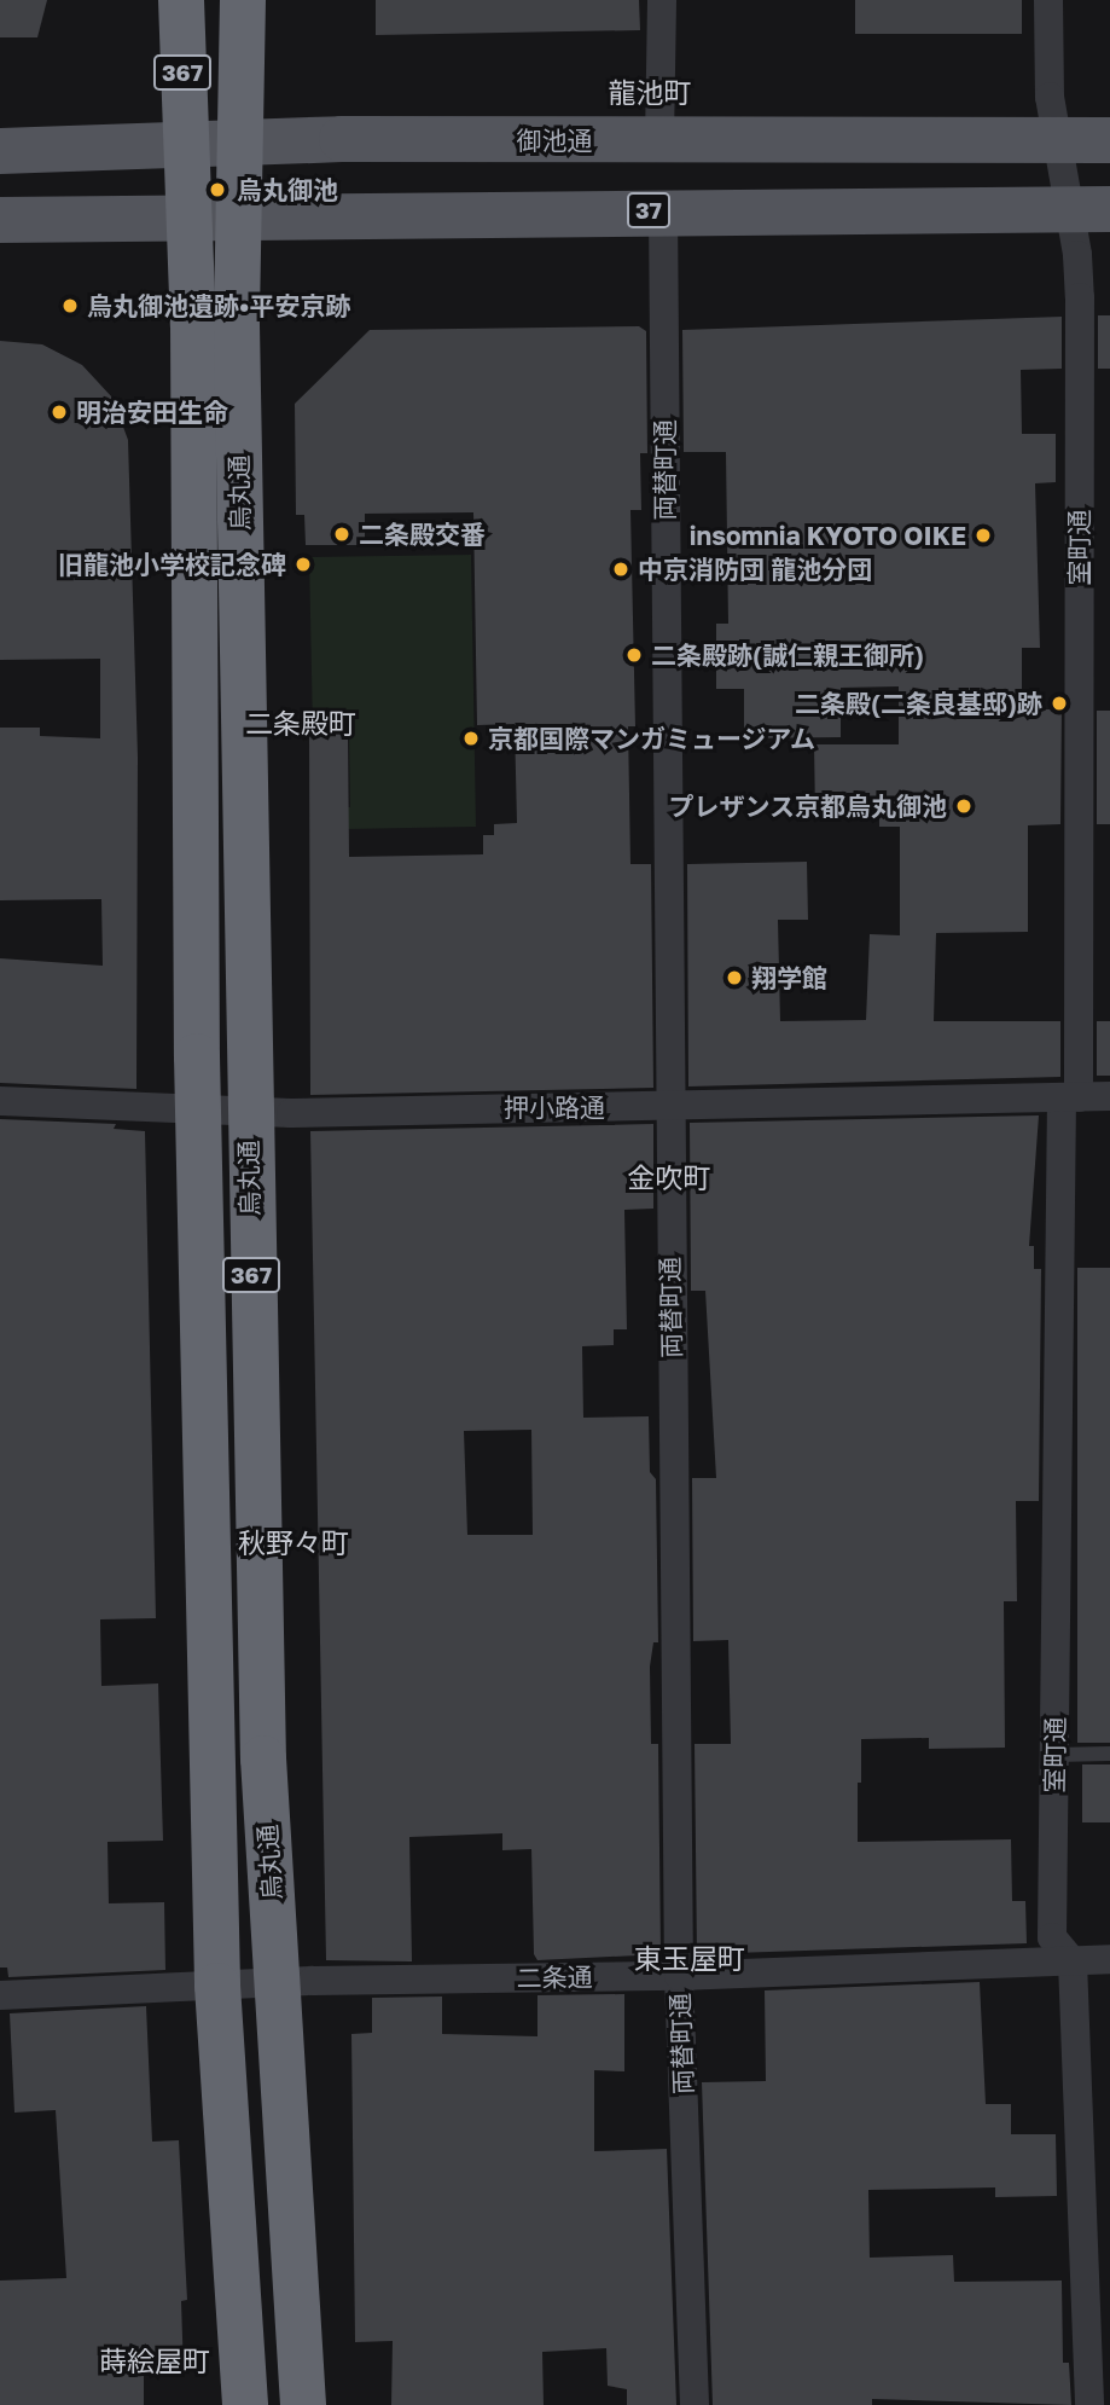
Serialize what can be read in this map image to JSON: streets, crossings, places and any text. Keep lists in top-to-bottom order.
{
  "streets": {
    "highway": ["367", "烏丸通"],
    "main road": ["御池通", "37"],
    "street": [
      "両替町通",
      "室町通",
      "押小路通",
      "二条通"
    ]
  },
  "crossings": [
    ["御池通", "烏丸通"],
    ["御池通", "室町通"],
    ["37", "両替町通"],
    ["37", "烏丸通"],
    ["37", "室町通"],
    ["両替町通", "押小路通"],
    ["両替町通", "二条通"],
    ["烏丸通", "押小路通"],
    ["烏丸通", "二条通"],
    ["室町通", "押小路通"],
    ["室町通", "二条通"]
  ],
  "districts": [
    "龍池町",
    "二条殿町",
    "金吹町",
    "秋野々町",
    "東玉屋町",
    "蒔絵屋町"
  ],
  "places": [
    "烏丸御池",
    "烏丸御池遺跡•平安京跡",
    "明治安田生命",
    "二条殿交番",
    "insomnia KYOTO OIKE",
    "旧龍池小学校記念碑",
    "中京消防団 龍池分団",
    "二条殿跡(誠仁親王御所)",
    "二条殿(二条良基邸)跡",
    "京都国際マンガミュージアム",
    "プレザンス京都烏丸御池",
    "翔学館"
  ]
}
